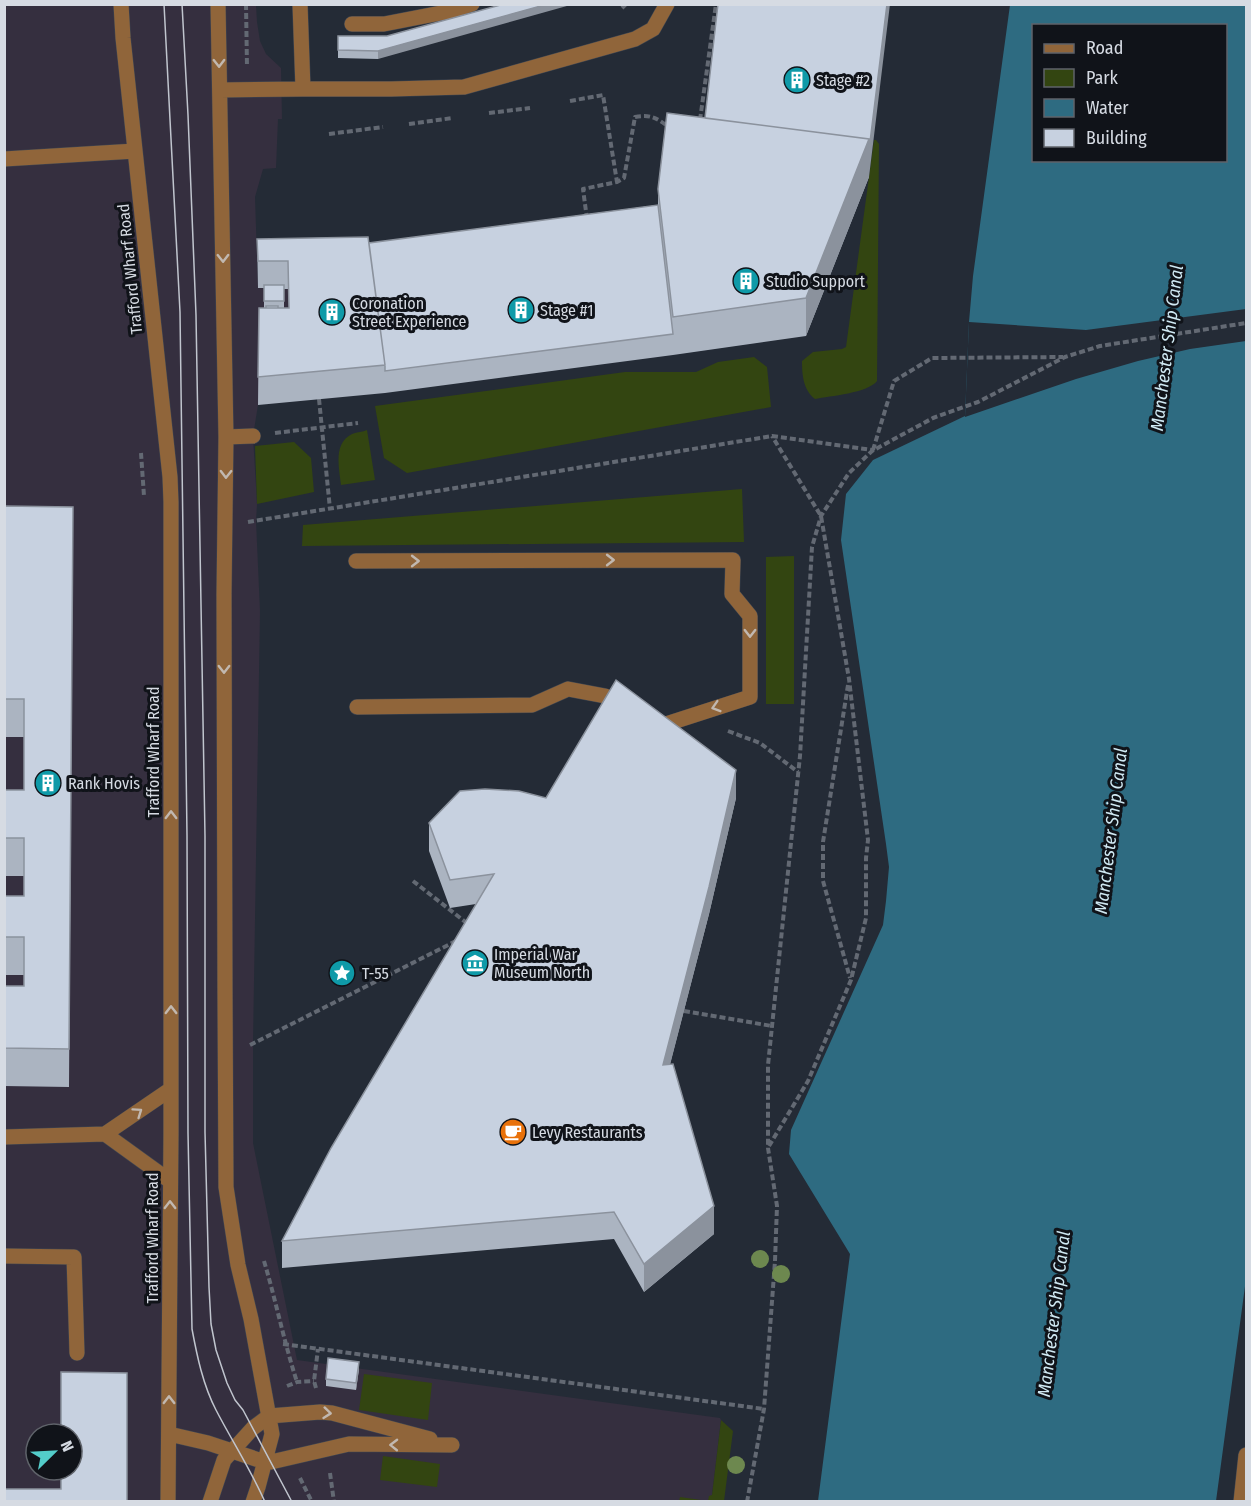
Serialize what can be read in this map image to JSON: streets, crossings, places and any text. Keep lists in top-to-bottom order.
{
  "streets": {
    "street": ["Trafford Wharf Road"]
  },
  "water": ["Manchester Ship Canal"],
  "places": {
    "building": [
      "Stage #2",
      "Studio Support",
      "Stage #1",
      "Coronation Street Experience",
      "Rank Hovis"
    ],
    "museum": ["Imperial War Museum North"],
    "place": ["T-55"],
    "cafe": ["Levy Restaurants"]
  },
  "legend": [
    "Road",
    "Park",
    "Water",
    "Building"
  ],
  "north": "top right"
}
